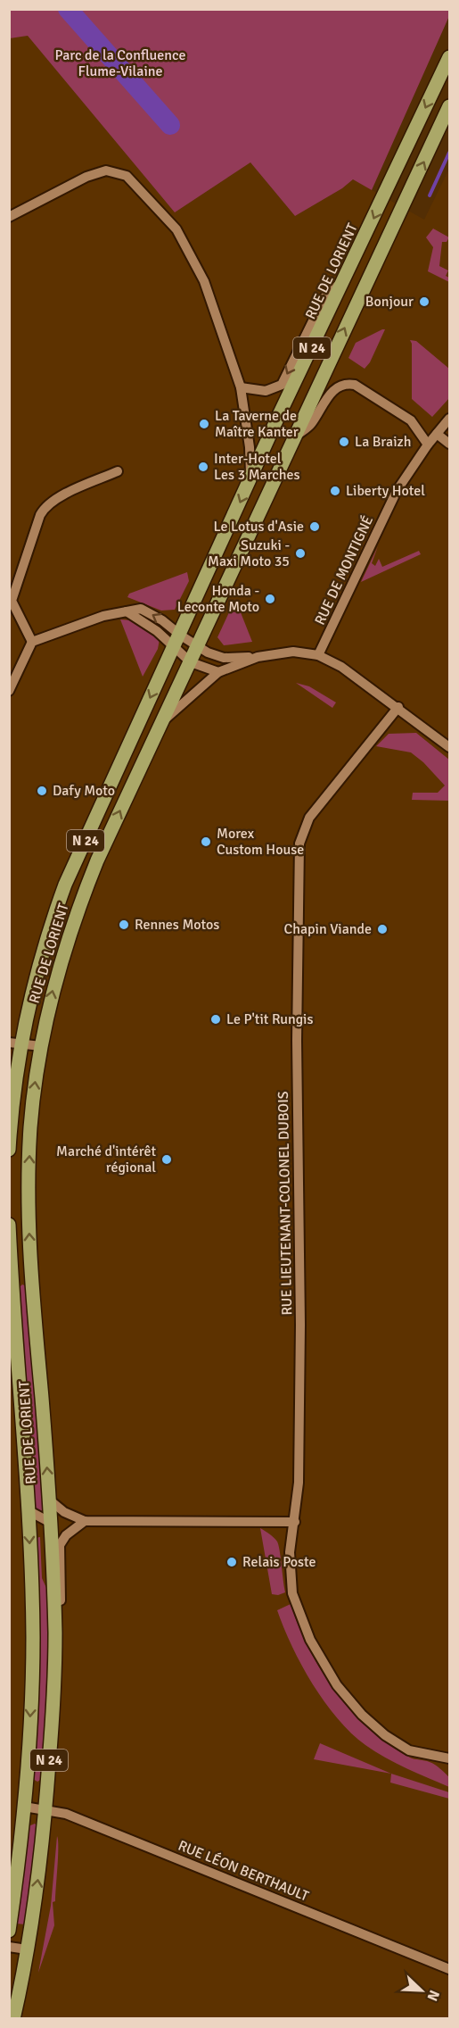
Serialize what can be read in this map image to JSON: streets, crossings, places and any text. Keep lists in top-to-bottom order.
{
  "streets": {
    "main road": ["RUE DE LORIENT", "N 24"],
    "street": ["RUE DE MONTIGNÉ", "RUE LIEUTENANT-COLONEL DUBOIS", "RUE LÉON BERTHAULT"]
  },
  "crossings": [
    ["RUE DE LORIENT", "RUE LÉON BERTHAULT"]
  ],
  "parks": ["Parc de la Confluence Flume-Vilaine"],
  "places": [
    "Bonjour",
    "La Taverne de Maître Kanter",
    "La Braizh",
    "Inter-Hotel Les 3 Marches",
    "Liberty Hotel",
    "Le Lotus d'Asie",
    "Suzuki - Maxi Moto 35",
    "Honda - Leconte Moto",
    "Dafy Moto",
    "Morex Custom House",
    "Rennes Motos",
    "Chapin Viande",
    "Le P'tit Rungis",
    "Marché d'intérêt régional",
    "Relais Poste"
  ],
  "north": "bottom right"
}
